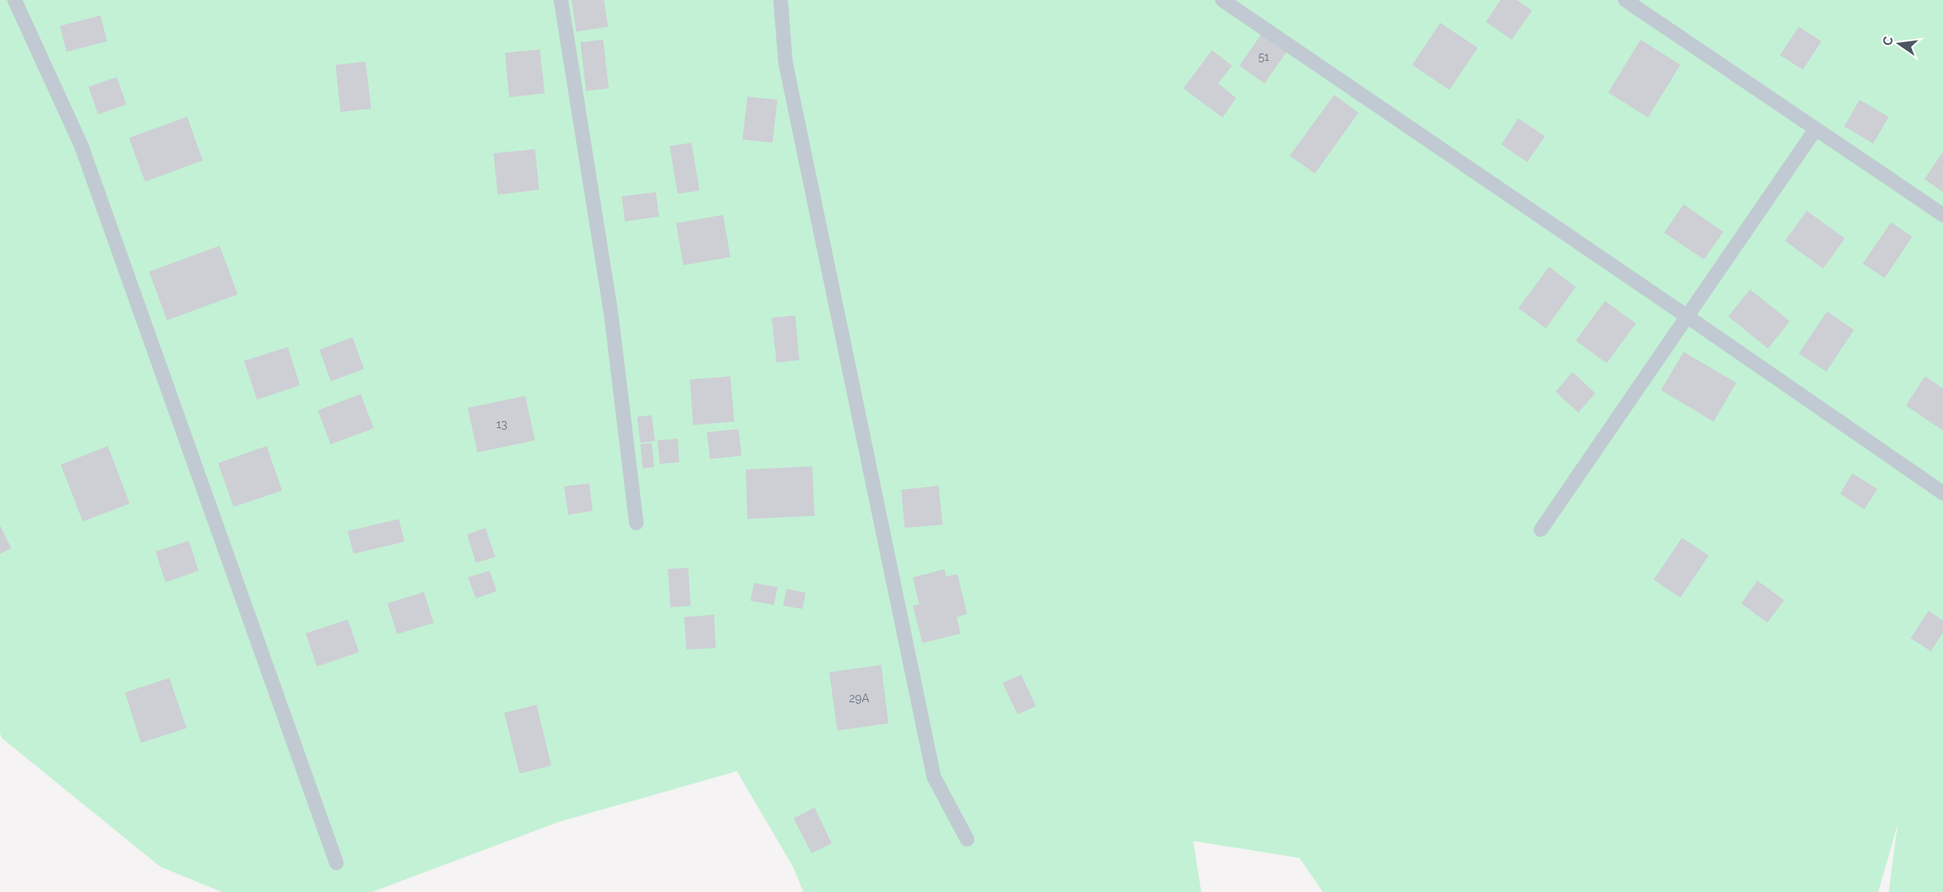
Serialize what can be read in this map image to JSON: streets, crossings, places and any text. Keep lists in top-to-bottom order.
{
  "house_numbers": ["51", "13", "29А"],
  "north": "left"
}
